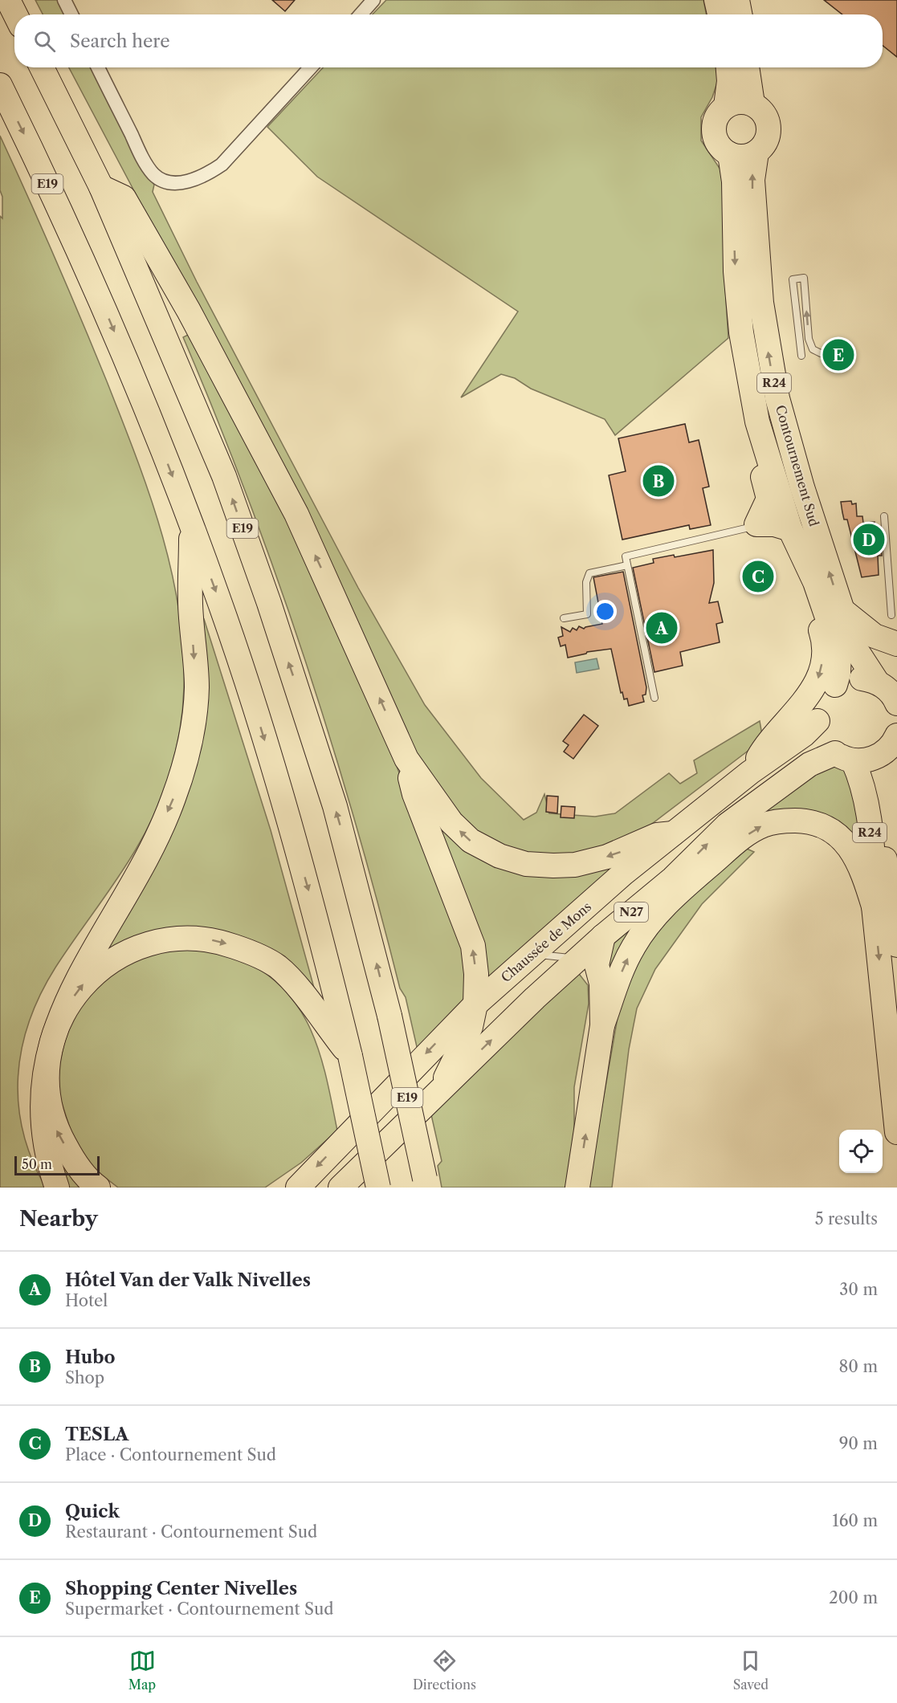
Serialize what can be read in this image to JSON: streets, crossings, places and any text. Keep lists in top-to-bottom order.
{
  "streets": {
    "highway": [
      "E19",
      "R24",
      "Contournement Sud",
      "N27",
      "Chaussée de Mons"
    ]
  },
  "crossings": [
    ["R24", "Contournement Sud"],
    ["R24", "N27"],
    ["R24", "Chaussée de Mons"]
  ],
  "scale_bar": "50 m",
  "page": {
    "search": "Search here",
    "pins": [
      "E",
      "B",
      "D",
      "C",
      "A"
    ],
    "scale": "50 m",
    "heading": ["Nearby", "5 results"],
    "list": [
      {
        "mark": "A",
        "name": "Hôtel Van der Valk Nivelles",
        "note": "Hotel",
        "value": "30 m"
      },
      {
        "mark": "B",
        "name": "Hubo",
        "note": "Shop",
        "value": "80 m"
      },
      {
        "mark": "C",
        "name": "TESLA",
        "note": "Place · Contournement Sud",
        "value": "90 m"
      },
      {
        "mark": "D",
        "name": "Quick",
        "note": "Restaurant · Contournement Sud",
        "value": "160 m"
      },
      {
        "mark": "E",
        "name": "Shopping Center Nivelles",
        "note": "Supermarket · Contournement Sud",
        "value": "200 m"
      }
    ],
    "nav": ["Map", "Directions", "Saved"]
  }
}
